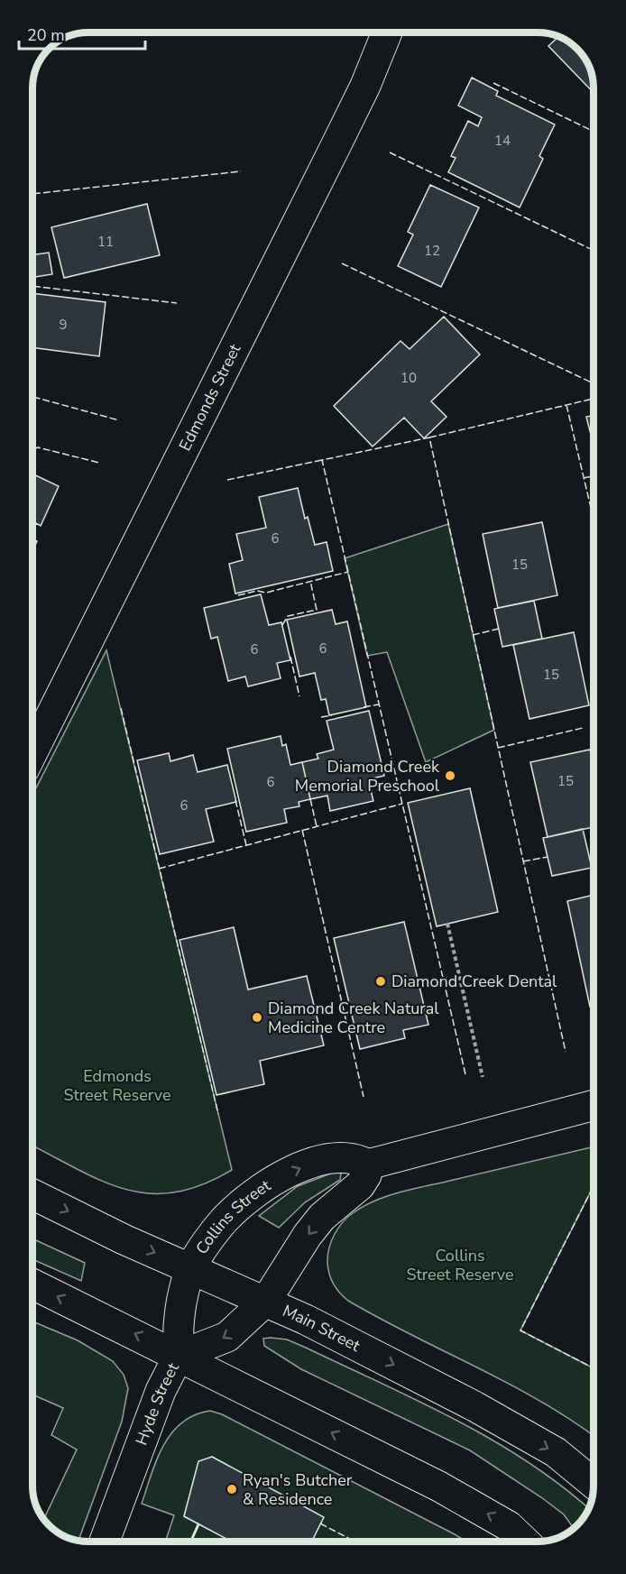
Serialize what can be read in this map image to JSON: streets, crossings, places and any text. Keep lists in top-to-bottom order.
{
  "streets": {
    "street": [
      "Edmonds Street",
      "Collins Street",
      "Main Street",
      "Hyde Street"
    ]
  },
  "crossings": [
    ["Collins Street", "Main Street"],
    ["Collins Street", "Hyde Street"],
    ["Main Street", "Hyde Street"]
  ],
  "parks": ["Edmonds Street Reserve", "Collins Street Reserve"],
  "places": [
    "Diamond Creek Memorial Preschool",
    "Diamond Creek Dental",
    "Diamond Creek Natural Medicine Centre",
    "Ryan's Butcher & Residence"
  ],
  "house_numbers": [
    "14",
    "11",
    "12",
    "9",
    "10",
    "6",
    "15",
    "6",
    "6",
    "15",
    "15",
    "6",
    "6"
  ],
  "scale_bar": "20 m"
}
